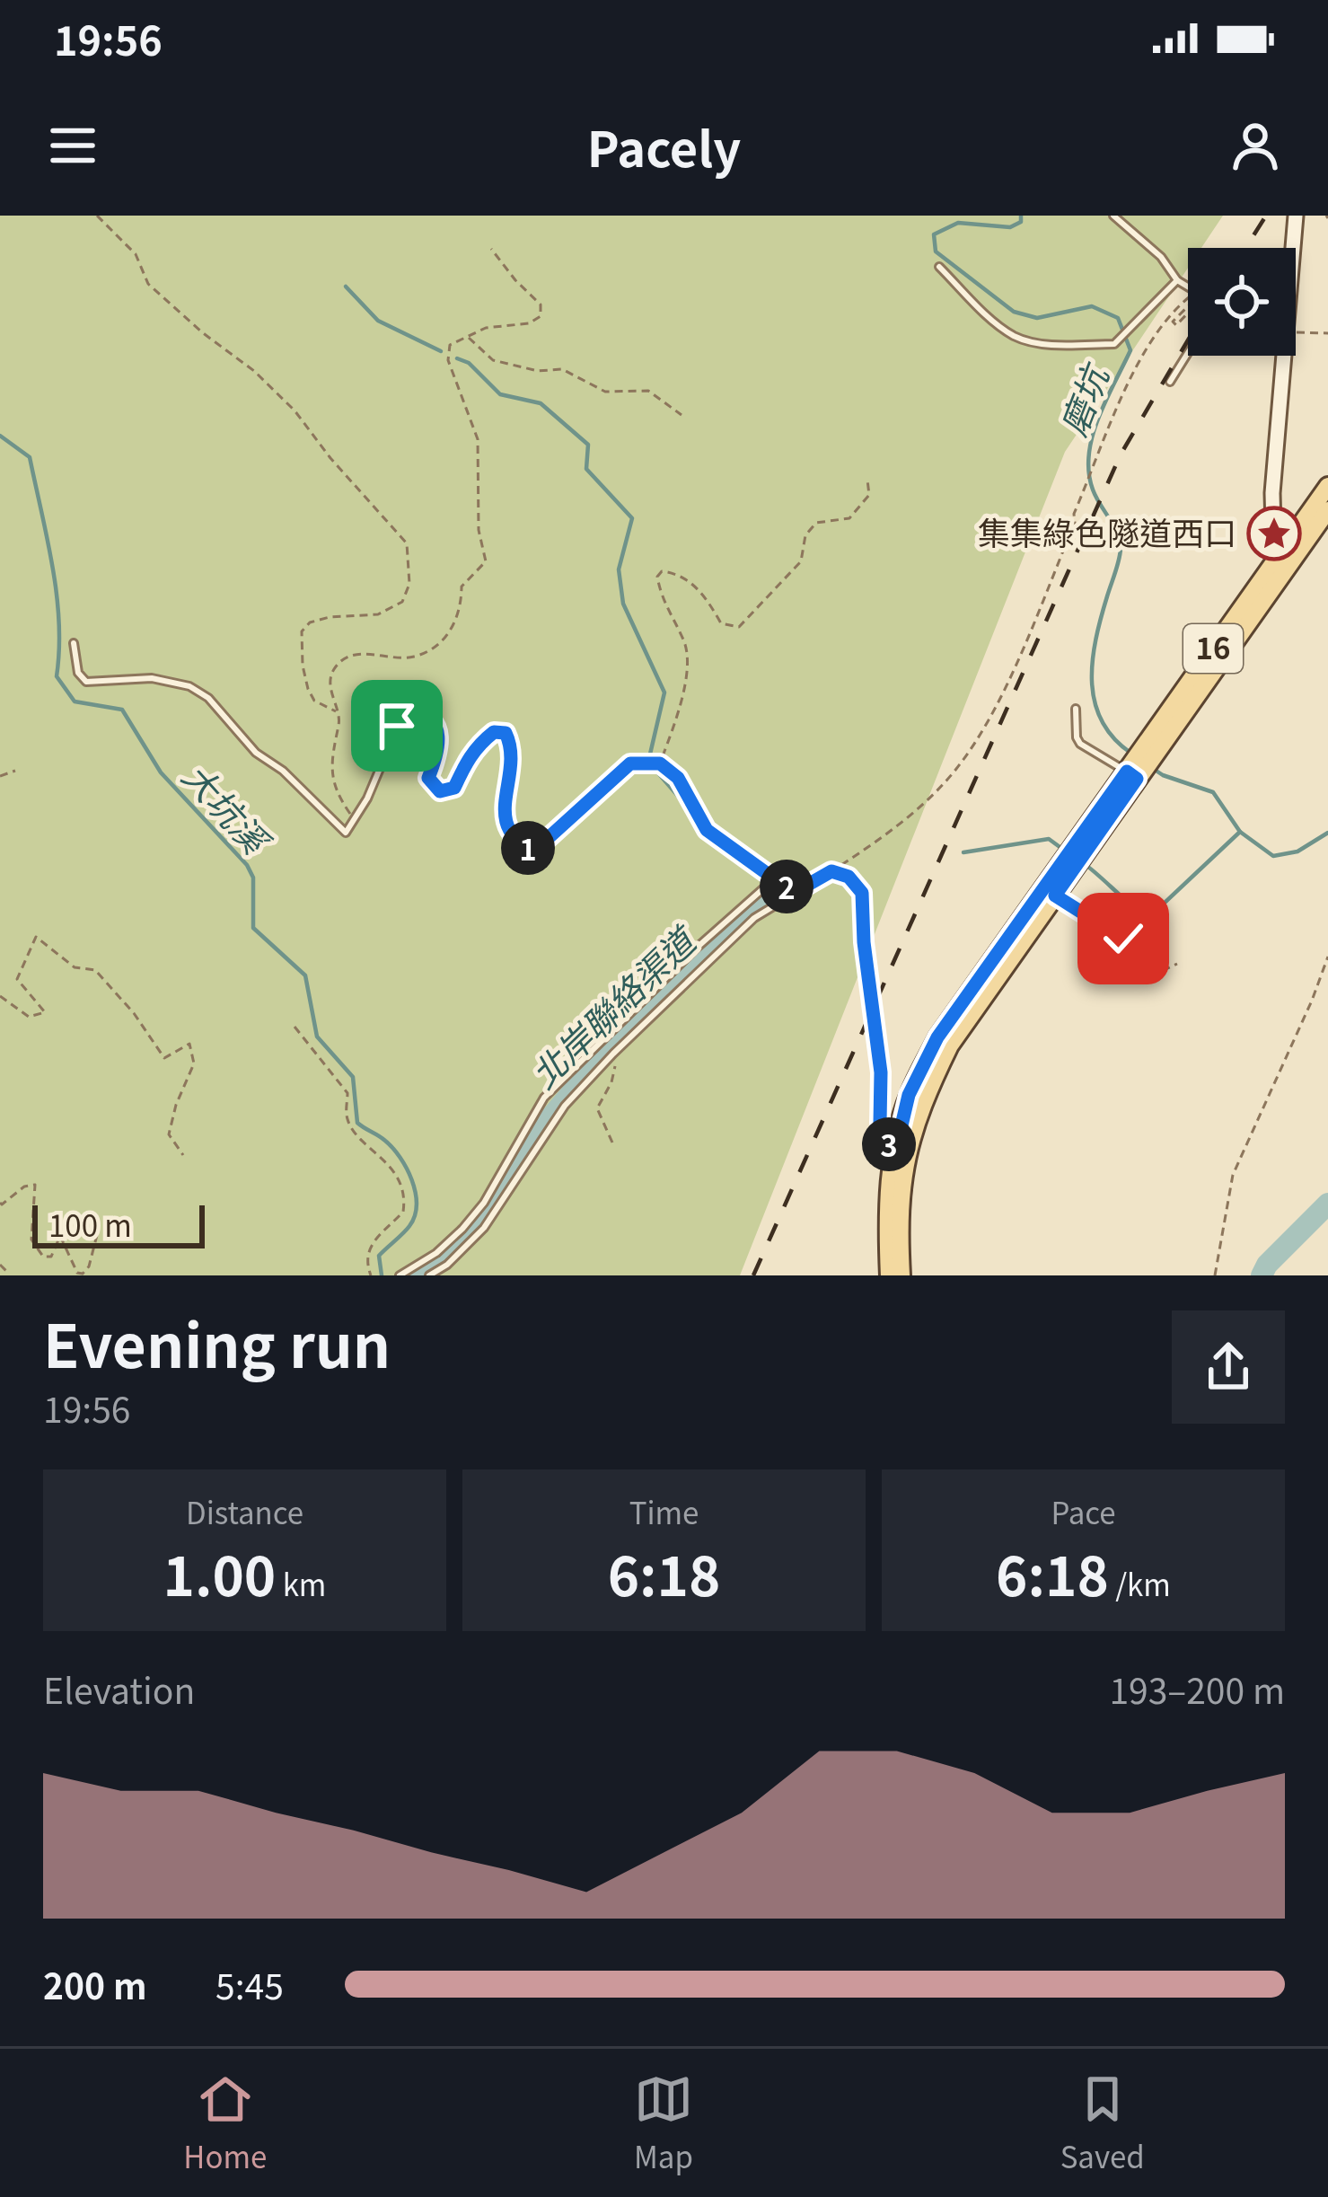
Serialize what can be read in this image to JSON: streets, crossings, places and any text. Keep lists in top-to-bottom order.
{
  "streets": {
    "main road": ["16"]
  },
  "water": ["磨坑", "大坑溪", "北岸聯絡渠道"],
  "places": {
    "place": ["集集綠色隧道西口"]
  },
  "scale_bar": "100 m",
  "page": {
    "status": "19:56",
    "header": "Pacely",
    "pins": ["1", "2", "3"],
    "scale": "100 m",
    "heading": ["Evening run", "19:56"],
    "stats": [
      ["Distance", "1.00 km"],
      ["Time", "6:18"],
      ["Pace", "6:18 /km"]
    ],
    "chart": ["Elevation", "193–200 m"],
    "list": [
      {
        "name": "200 m",
        "note": "5:45"
      }
    ],
    "tabs": ["Home", "Map", "Saved"]
  }
}
